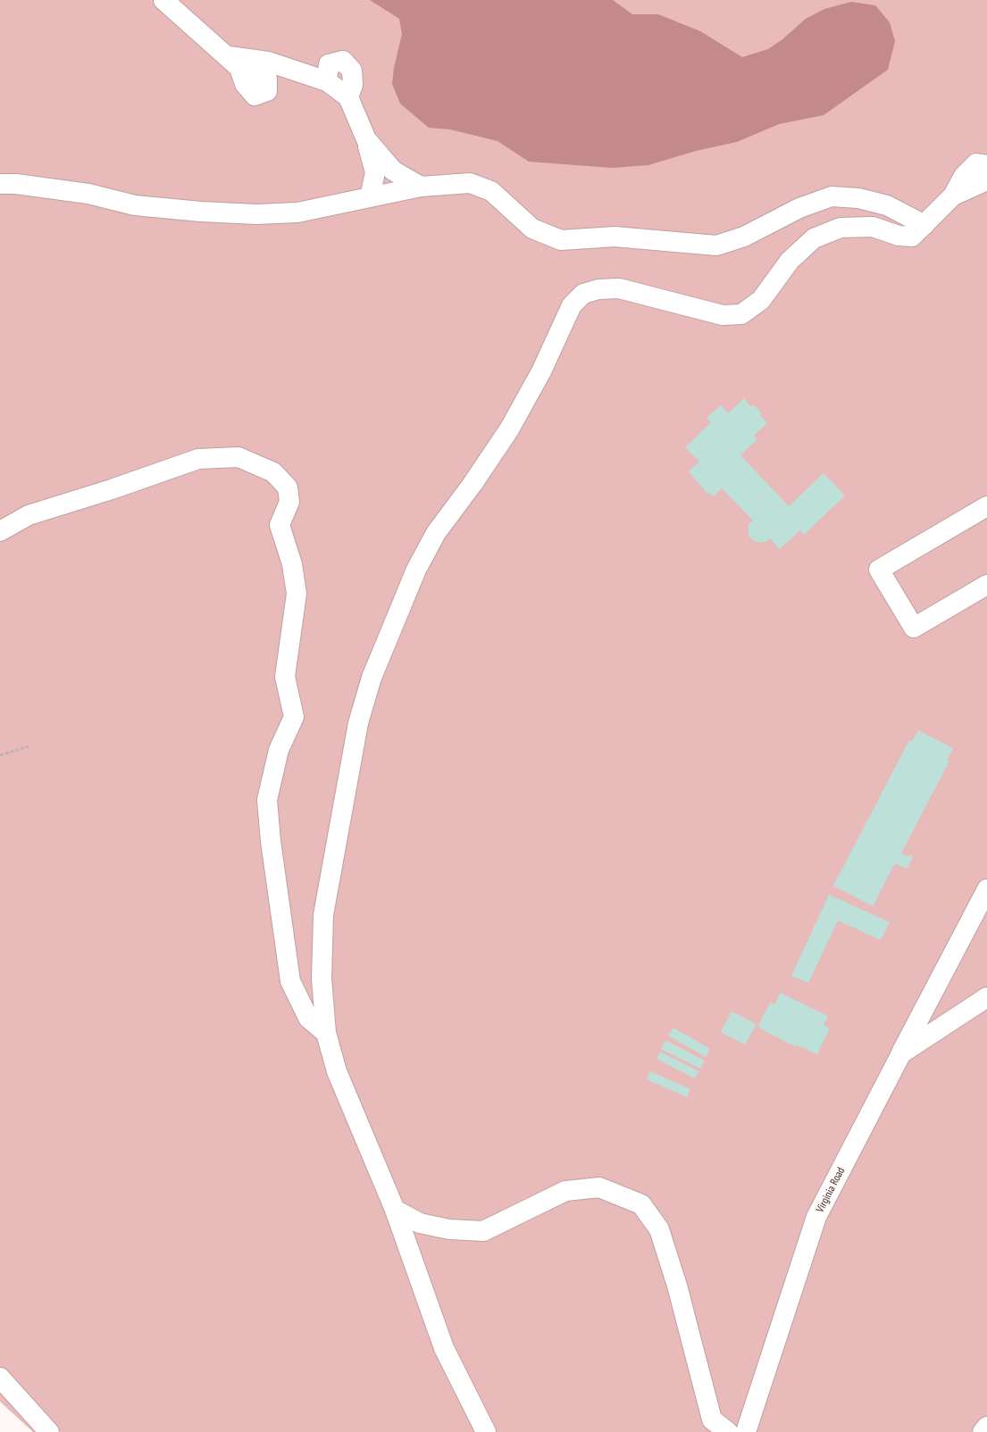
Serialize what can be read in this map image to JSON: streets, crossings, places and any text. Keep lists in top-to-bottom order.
{
  "streets": {
    "lane": ["Virginia Road"]
  }
}
